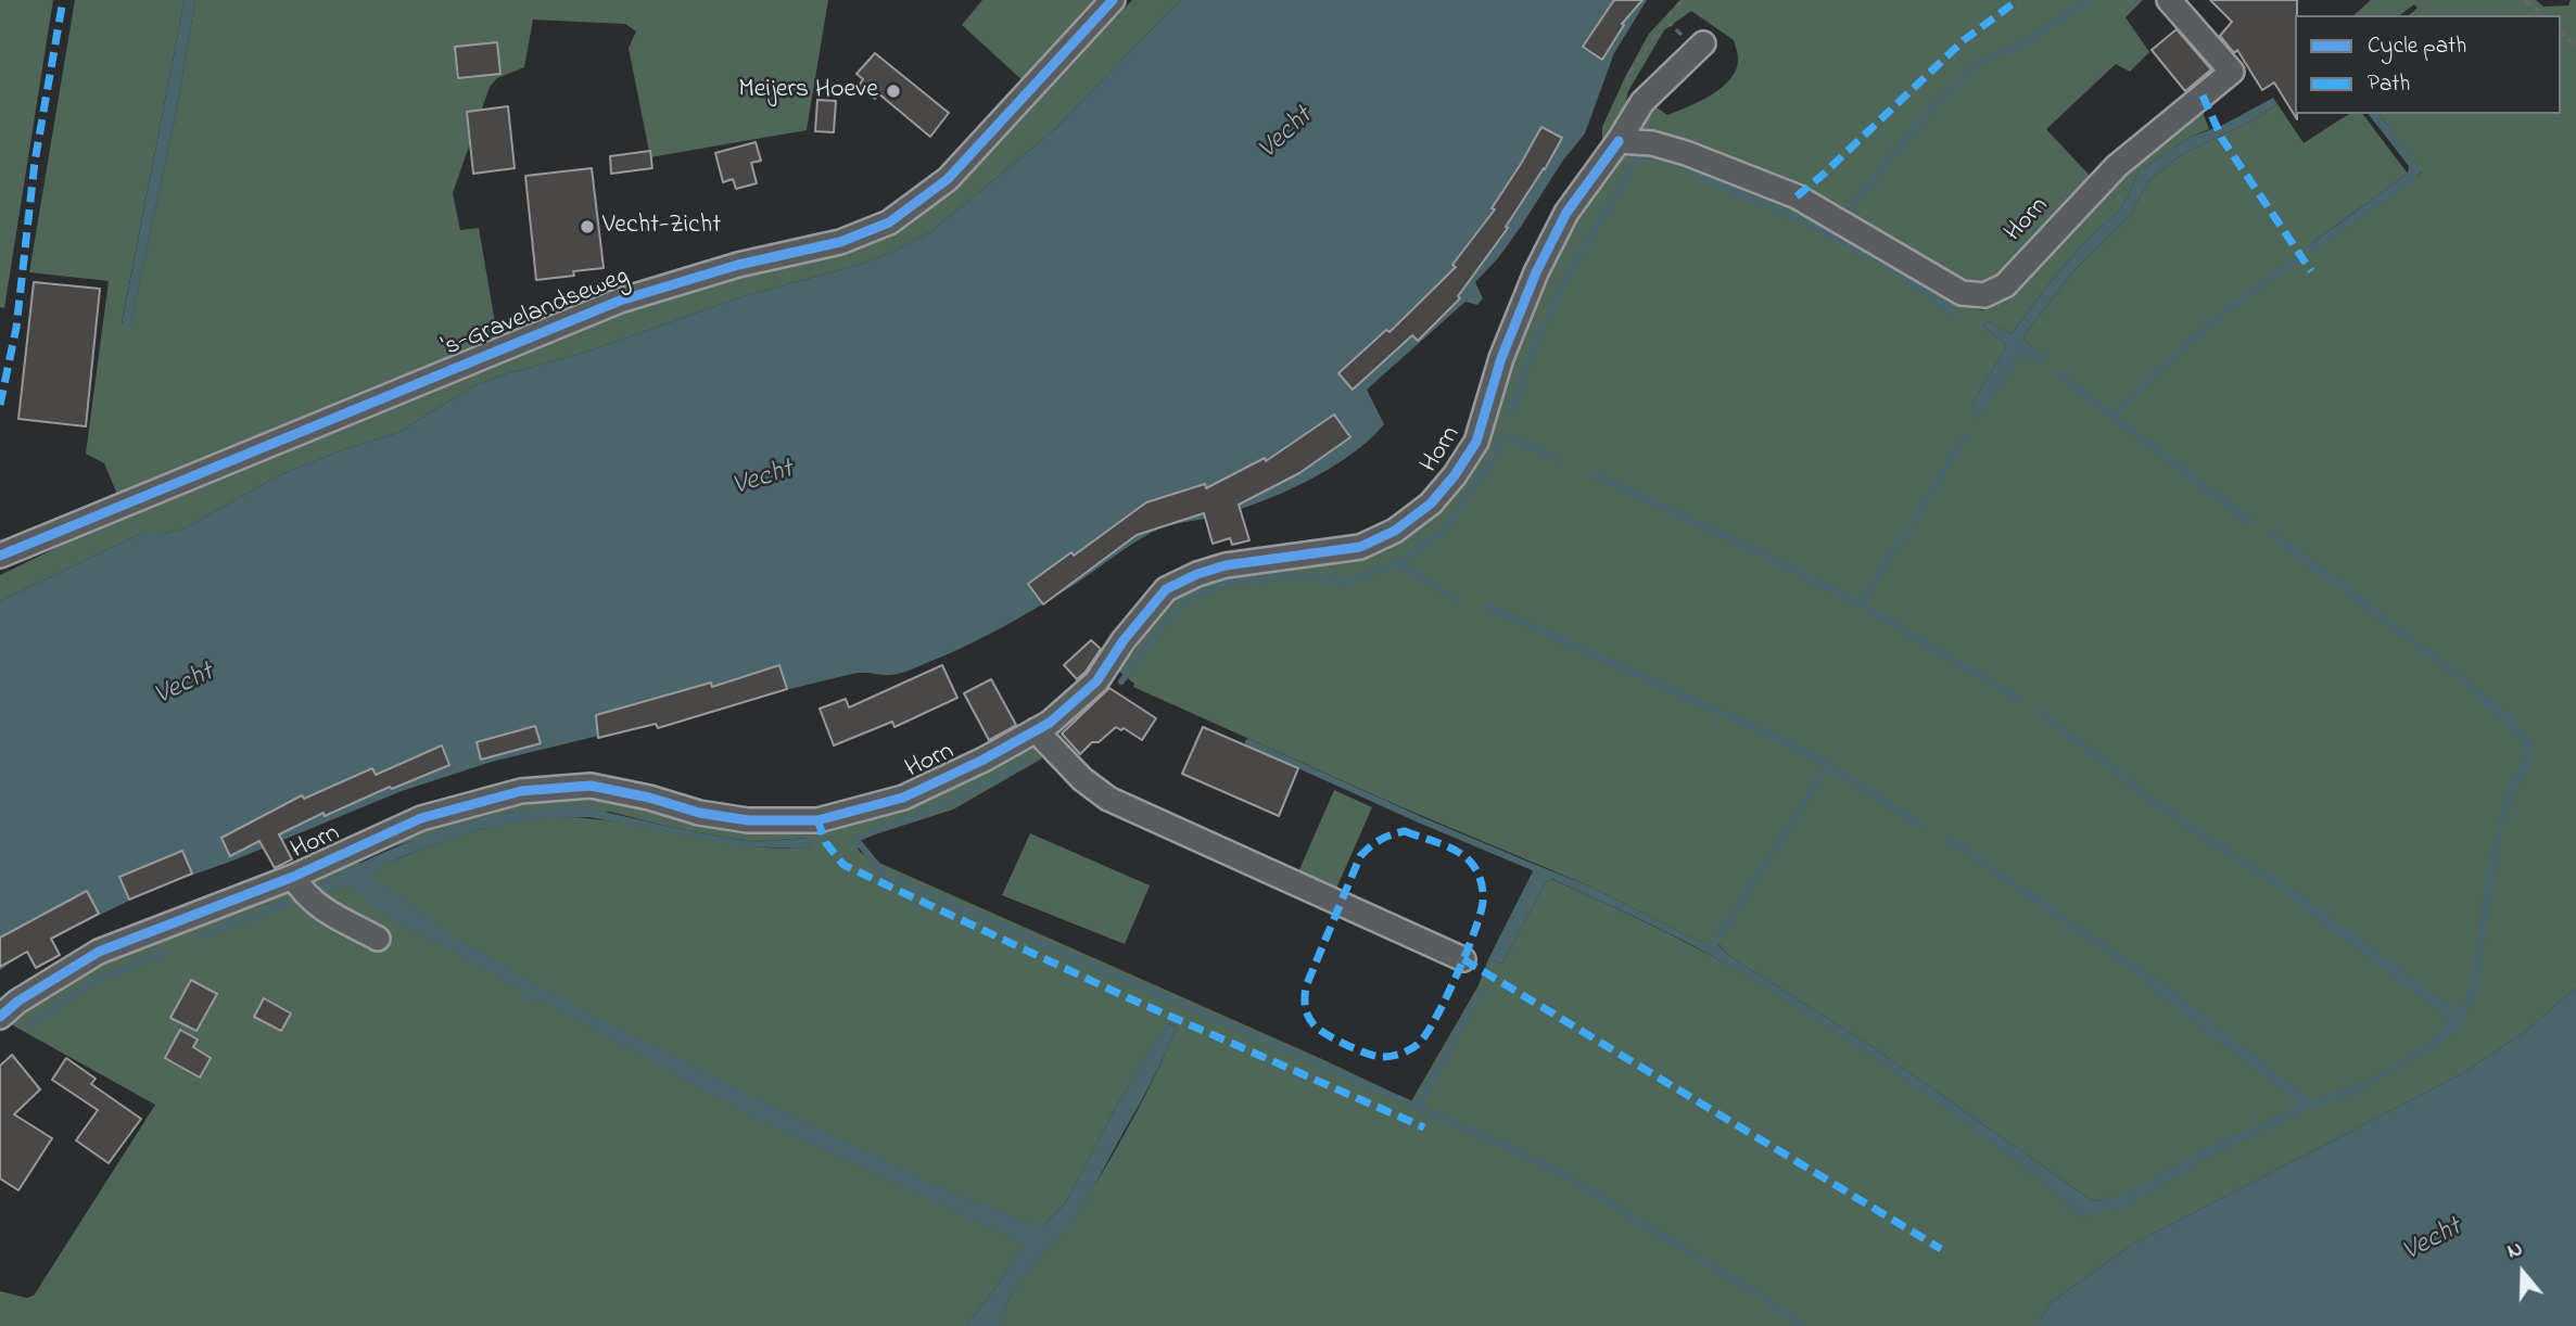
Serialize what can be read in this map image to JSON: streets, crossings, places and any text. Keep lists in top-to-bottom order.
{
  "streets": {
    "street": ["Horn", "'s-Gravelandseweg"]
  },
  "water": ["Vecht"],
  "places": ["Meijers Hoeve", "Vecht-Zicht"],
  "legend": ["Cycle path", "Path"],
  "north": "top"
}
